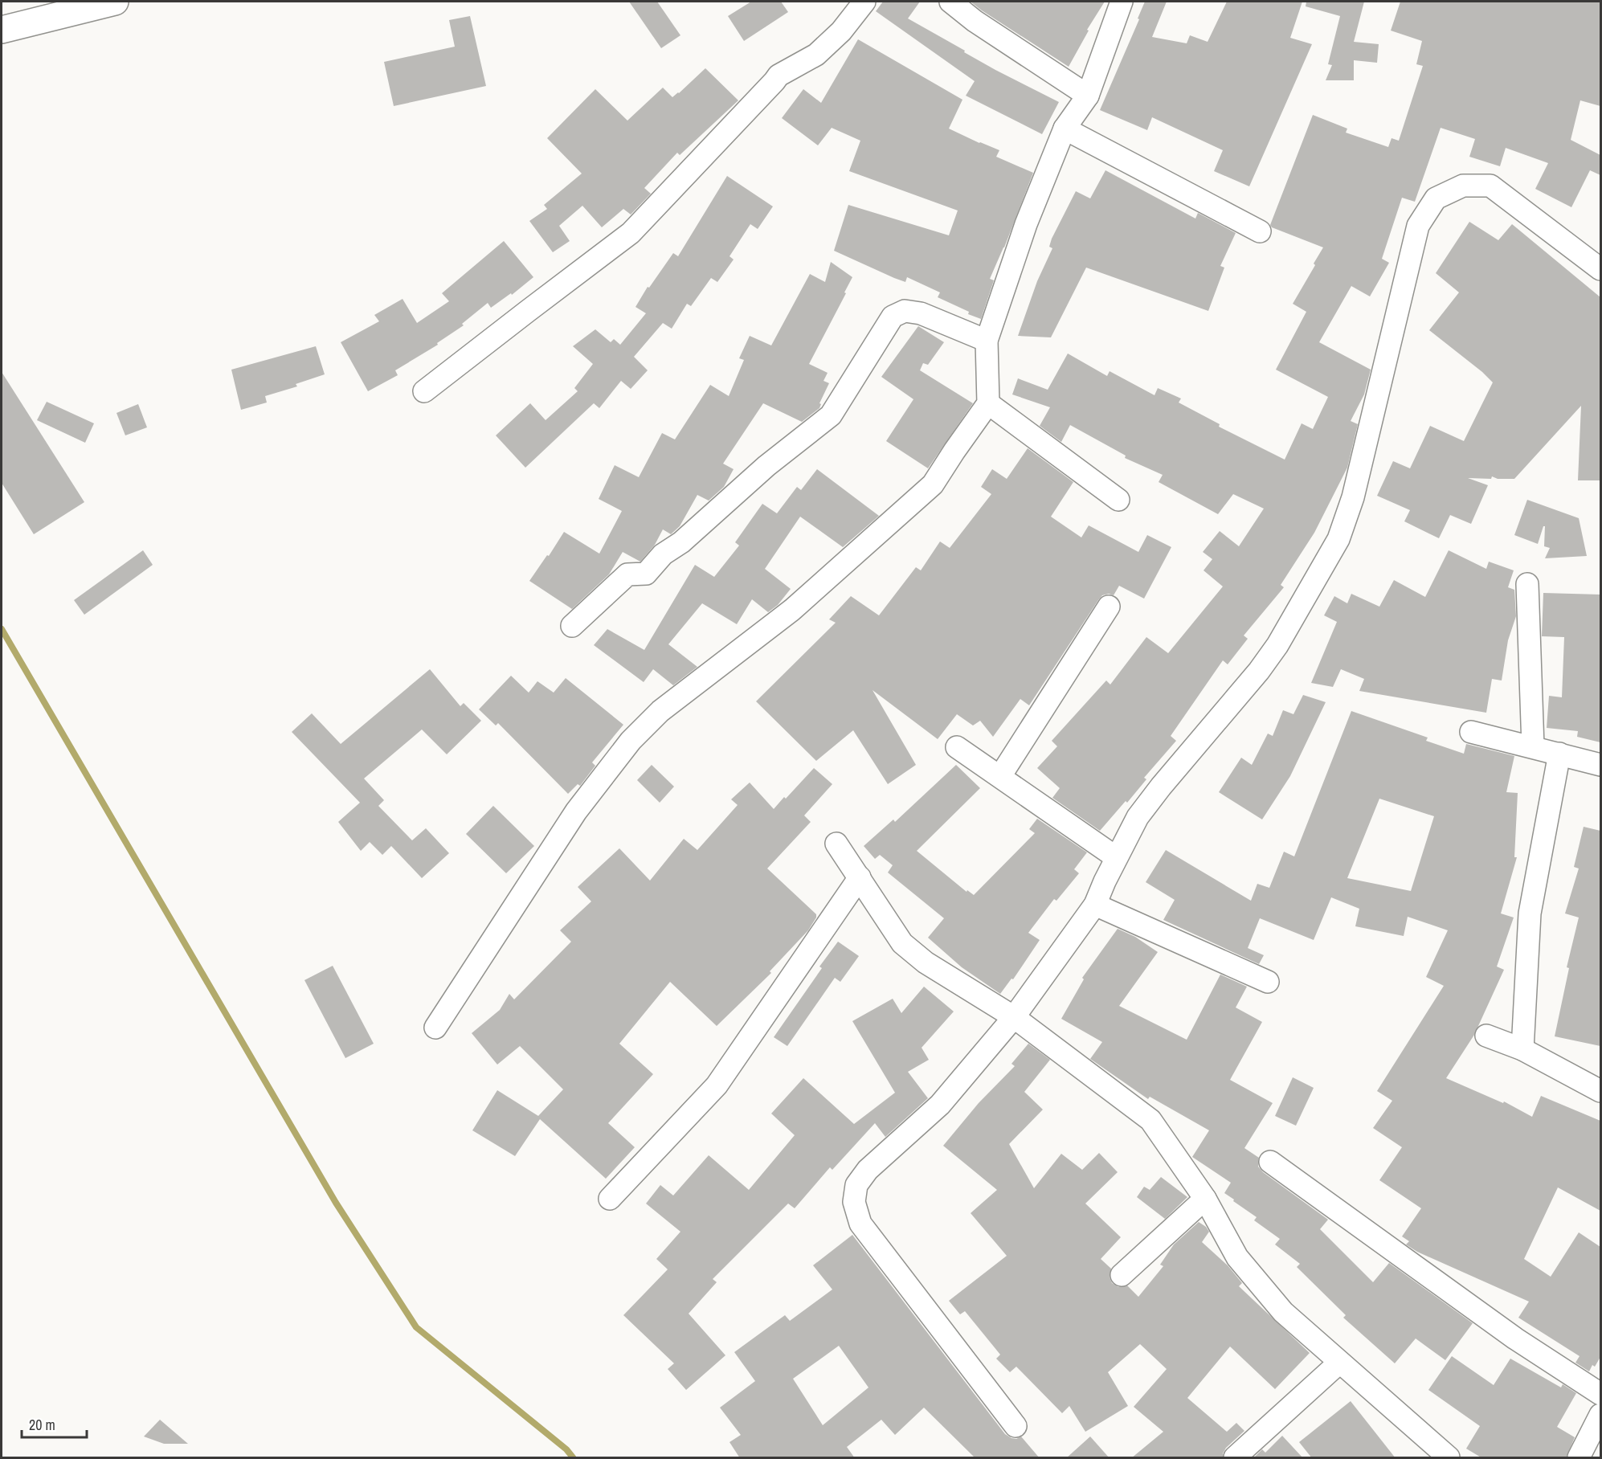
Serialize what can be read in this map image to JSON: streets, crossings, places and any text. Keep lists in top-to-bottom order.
{
  "scale_bar": "20 m"
}
